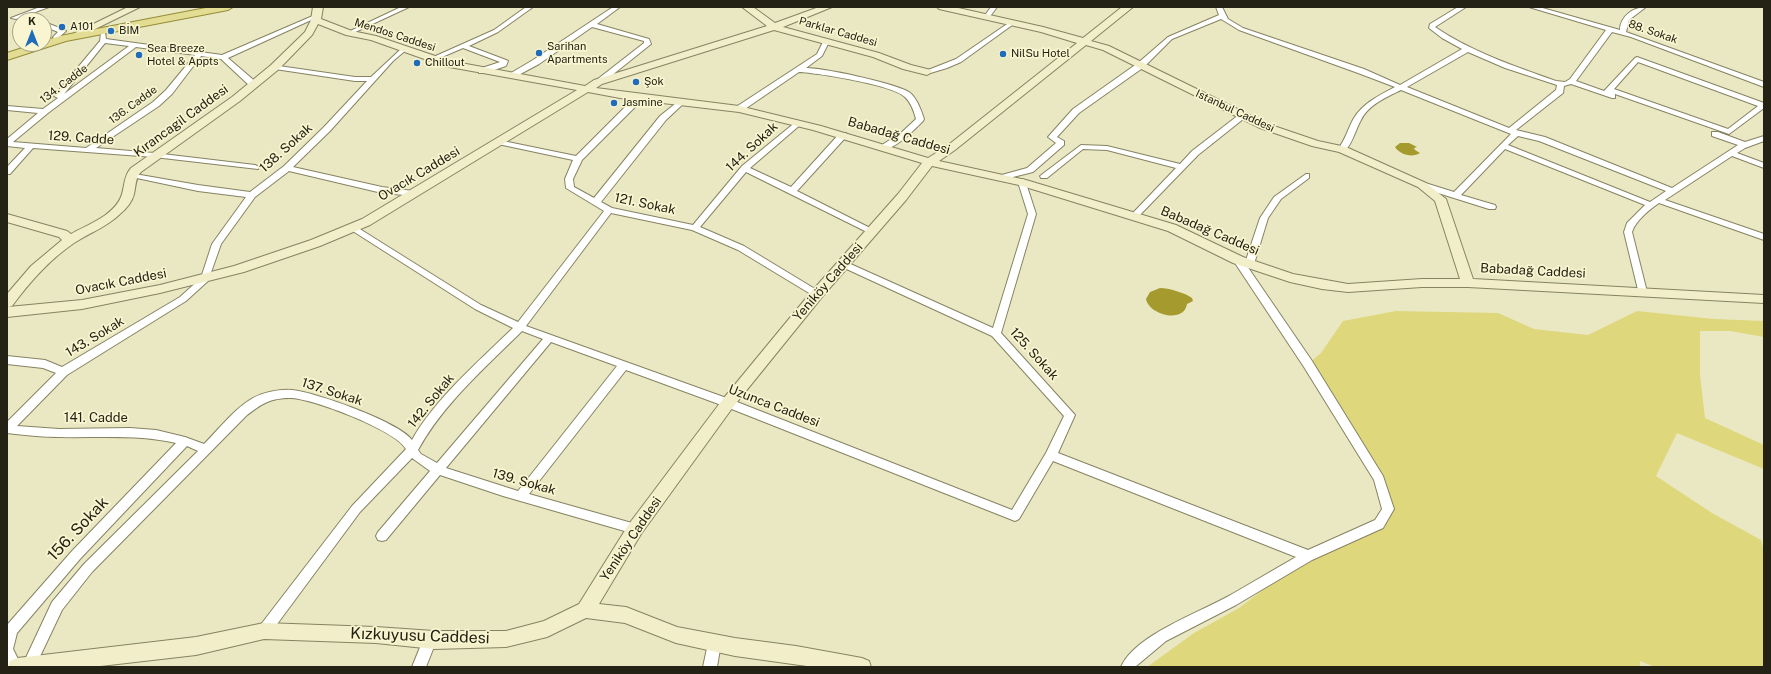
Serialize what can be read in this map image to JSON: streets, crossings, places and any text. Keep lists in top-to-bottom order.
{
  "streets": {
    "street": [
      "Parklar Caddesi",
      "88. Sokak",
      "Mendos Caddesi",
      "134. Cadde",
      "136. Cadde",
      "Istanbul Caddesi",
      "Kırancagil Caddesi",
      "Babadağ Caddesi",
      "129. Cadde",
      "144. Sokak",
      "138. Sokak",
      "Ovacık Caddesi",
      "121. Sokak",
      "Yeniköy Caddesi",
      "143. Sokak",
      "125. Sokak",
      "137. Sokak",
      "142. Sokak",
      "Uzunca Caddesi",
      "141. Cadde",
      "139. Sokak",
      "156. Sokak",
      "Kızkuyusu Caddesi"
    ]
  },
  "crossings": [
    ["Parklar Caddesi", "Ovacık Caddesi"],
    ["Mendos Caddesi", "Kırancagil Caddesi"],
    ["Mendos Caddesi", "Babadağ Caddesi"],
    ["Mendos Caddesi", "138. Sokak"],
    ["Mendos Caddesi", "Ovacık Caddesi"],
    ["134. Cadde", "129. Cadde"],
    ["136. Cadde", "129. Cadde"],
    ["Istanbul Caddesi", "Babadağ Caddesi"],
    ["Istanbul Caddesi", "Yeniköy Caddesi"],
    ["Kırancagil Caddesi", "129. Cadde"],
    ["Babadağ Caddesi", "144. Sokak"],
    ["Babadağ Caddesi", "Ovacık Caddesi"],
    ["Babadağ Caddesi", "Yeniköy Caddesi"],
    ["144. Sokak", "121. Sokak"],
    ["138. Sokak", "Ovacık Caddesi"],
    ["138. Sokak", "143. Sokak"],
    ["Ovacık Caddesi", "143. Sokak"],
    ["Ovacık Caddesi", "Uzunca Caddesi"],
    ["121. Sokak", "Yeniköy Caddesi"],
    ["121. Sokak", "142. Sokak"],
    ["Yeniköy Caddesi", "125. Sokak"],
    ["Yeniköy Caddesi", "Uzunca Caddesi"],
    ["Yeniköy Caddesi", "139. Sokak"],
    ["Yeniköy Caddesi", "Kızkuyusu Caddesi"],
    ["143. Sokak", "141. Cadde"],
    ["125. Sokak", "Uzunca Caddesi"],
    ["137. Sokak", "142. Sokak"],
    ["137. Sokak", "141. Cadde"],
    ["137. Sokak", "139. Sokak"],
    ["137. Sokak", "Kızkuyusu Caddesi"],
    ["142. Sokak", "Uzunca Caddesi"],
    ["142. Sokak", "139. Sokak"],
    ["142. Sokak", "Kızkuyusu Caddesi"],
    ["141. Cadde", "156. Sokak"]
  ],
  "places": [
    "A101",
    "BİM",
    "Sarihan Apartments",
    "NilSu Hotel",
    "Sea Breeze Hotel & Appts",
    "Chillout",
    "Şok",
    "Jasmine"
  ],
  "north": "top"
}
